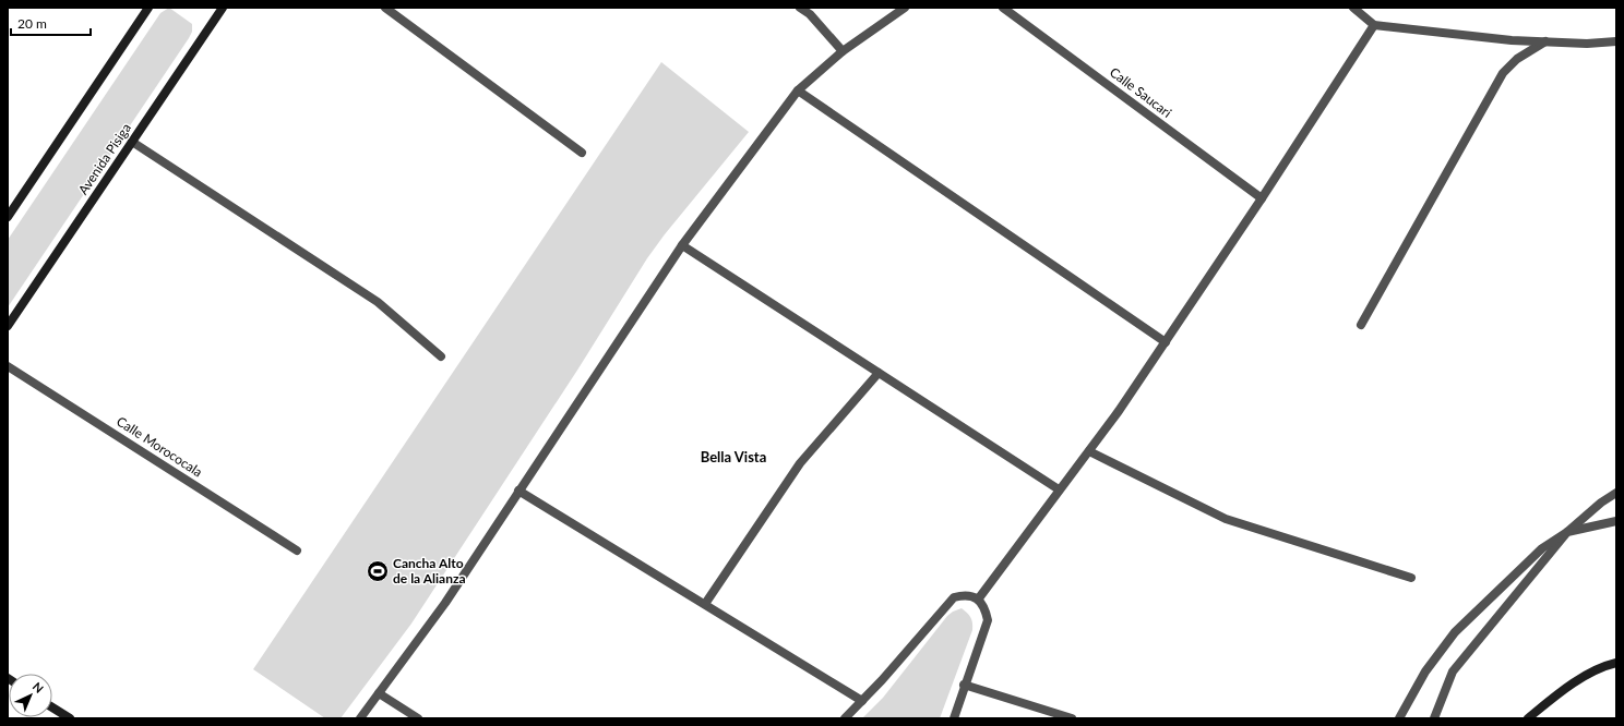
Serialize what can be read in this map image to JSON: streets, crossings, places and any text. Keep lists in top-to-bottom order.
{
  "streets": {
    "street": ["Calle Saucari", "Avenida Pisiga", "Calle Morococala"]
  },
  "districts": ["Bella Vista"],
  "places": {
    "sports": ["Cancha Alto de la Alianza"]
  },
  "scale_bar": "20 m",
  "north": "top right"
}
